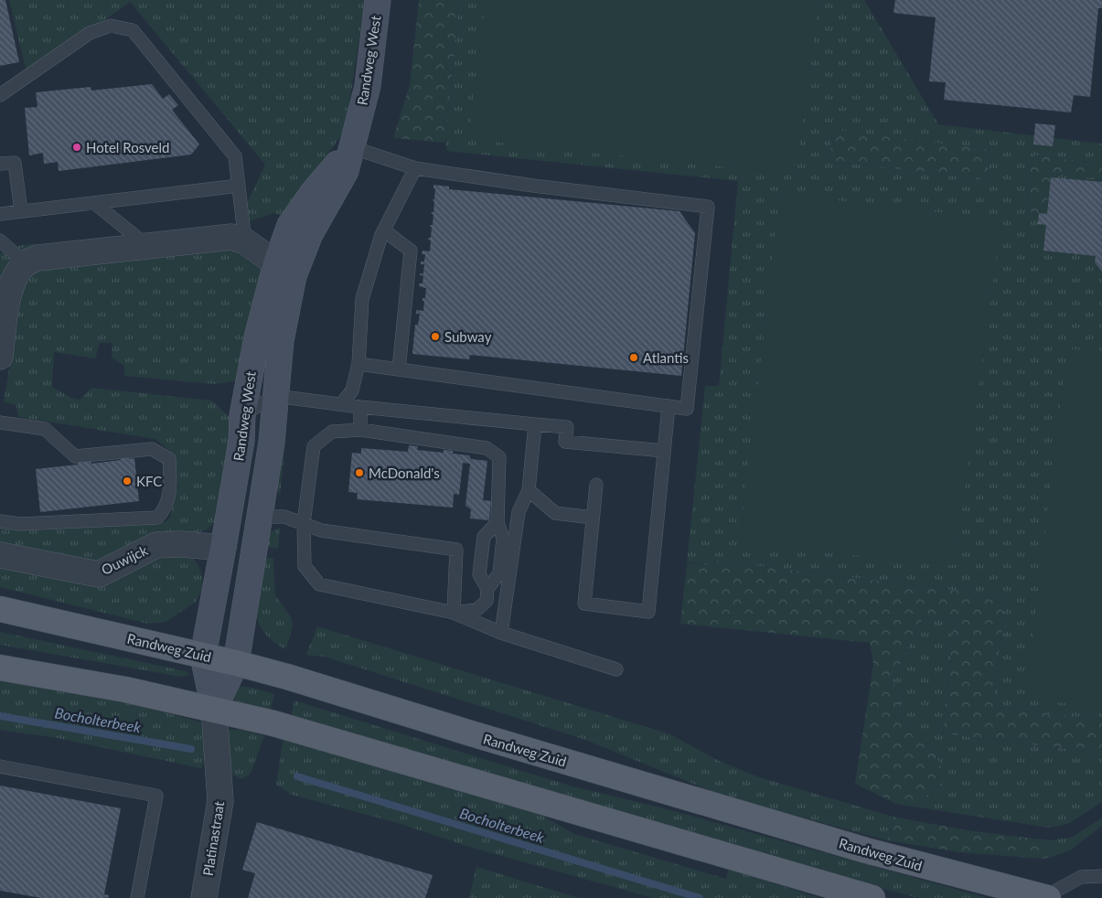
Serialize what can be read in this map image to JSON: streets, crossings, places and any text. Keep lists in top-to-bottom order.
{
  "streets": {
    "main road": ["Randweg Zuid"],
    "street": ["Randweg West", "Ouwijck", "Platinastraat"]
  },
  "crossings": [
    ["Randweg West", "Ouwijck"],
    ["Randweg West", "Randweg Zuid"],
    ["Randweg West", "Platinastraat"]
  ],
  "water": ["Bocholterbeek"],
  "places": [
    "Hotel Rosveld",
    "Subway",
    "Atlantis",
    "McDonald's",
    "KFC"
  ]
}
